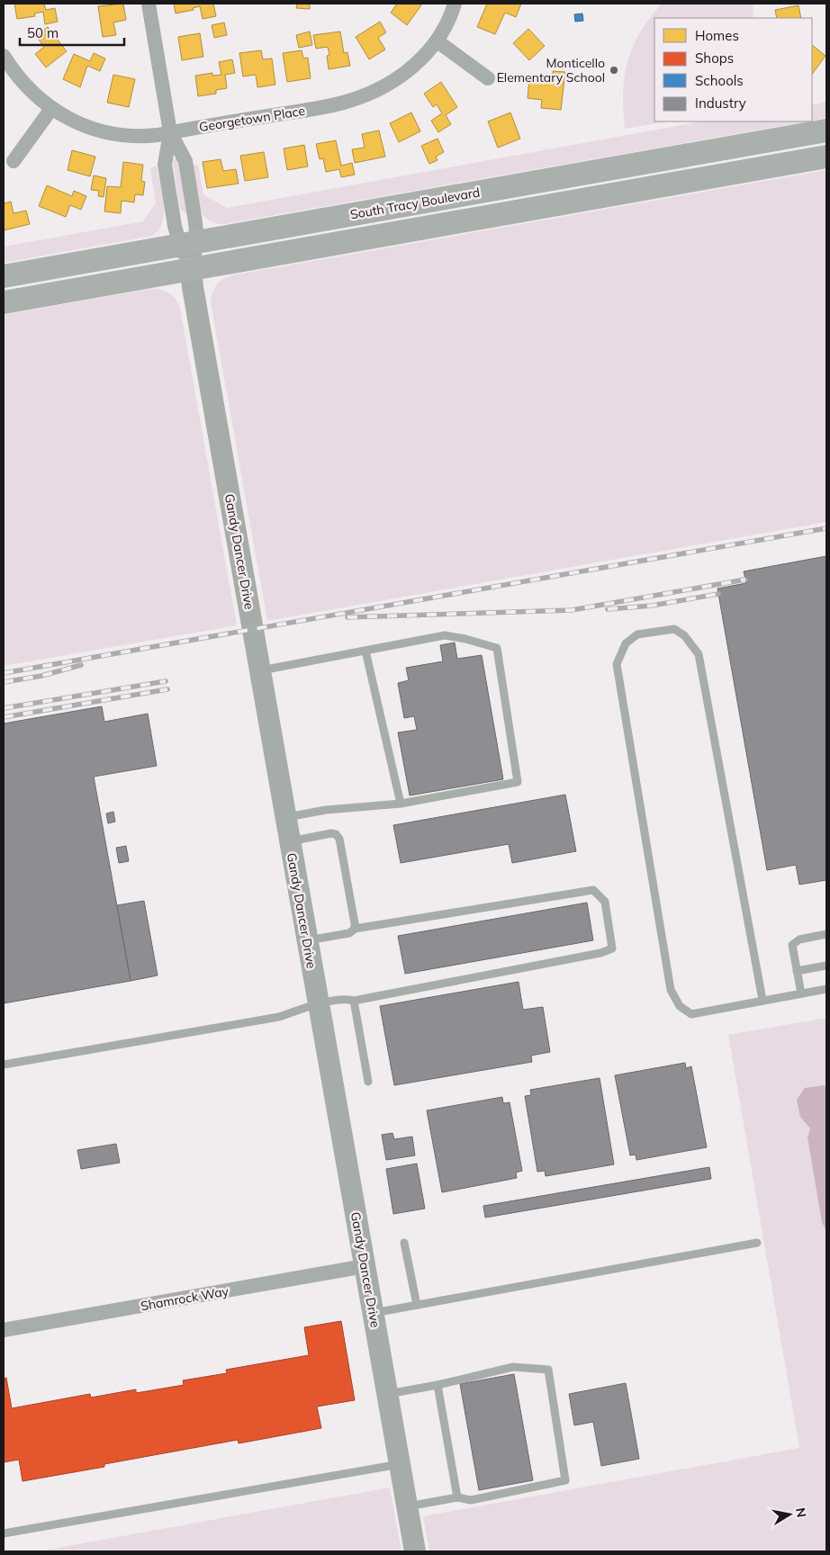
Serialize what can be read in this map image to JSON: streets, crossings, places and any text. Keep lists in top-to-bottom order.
{
  "streets": {
    "main road": ["South Tracy Boulevard"],
    "street": ["Georgetown Place", "Gandy Dancer Drive", "Shamrock Way"]
  },
  "crossings": [
    ["South Tracy Boulevard", "Gandy Dancer Drive"],
    ["Gandy Dancer Drive", "Shamrock Way"]
  ],
  "places": ["Monticello Elementary School"],
  "legend": [
    "Homes",
    "Shops",
    "Schools",
    "Industry"
  ],
  "scale_bar": "50 m",
  "north": "right"
}
